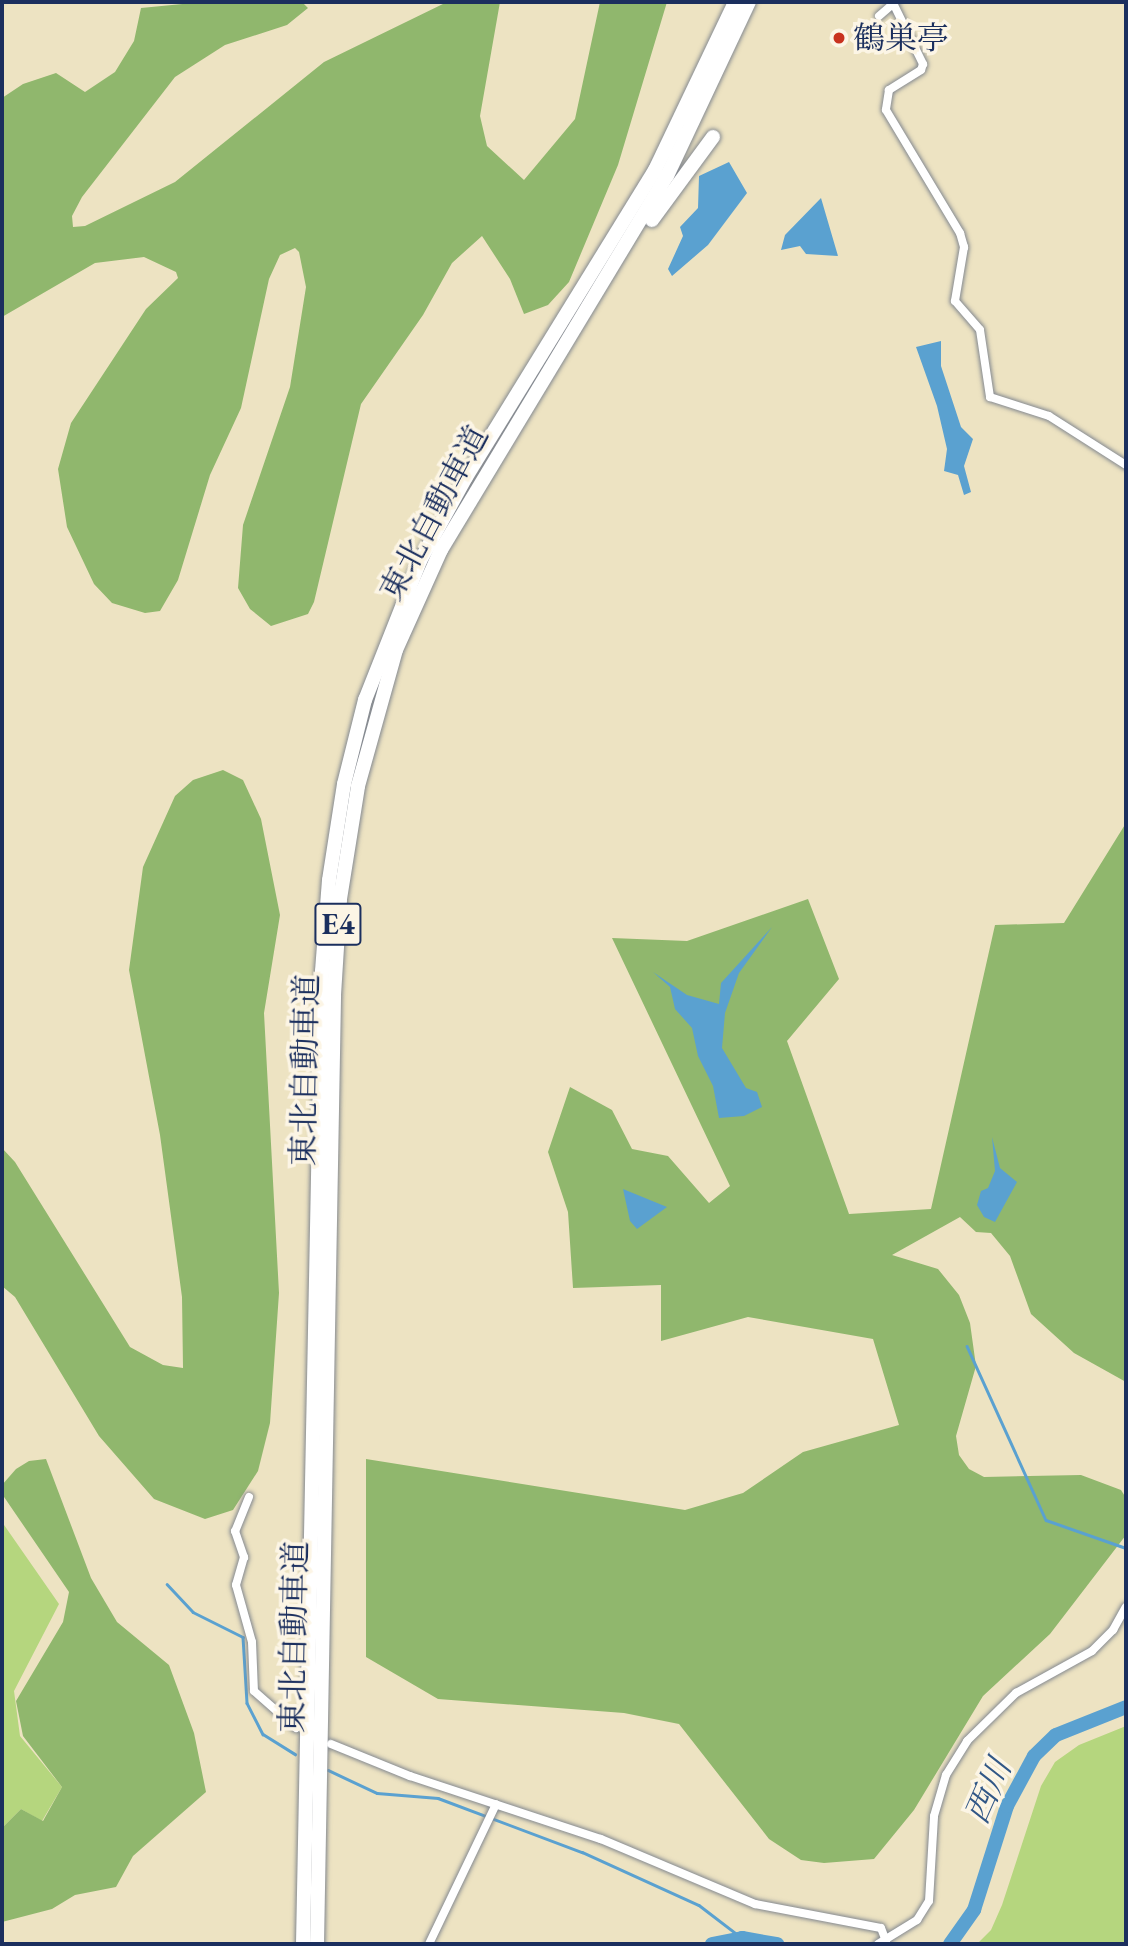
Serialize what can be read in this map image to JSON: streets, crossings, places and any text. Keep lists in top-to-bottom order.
{
  "streets": {
    "highway": ["東北自動車道", "E4"]
  },
  "water": ["西川"],
  "places": ["鶴巣亭"]
}
